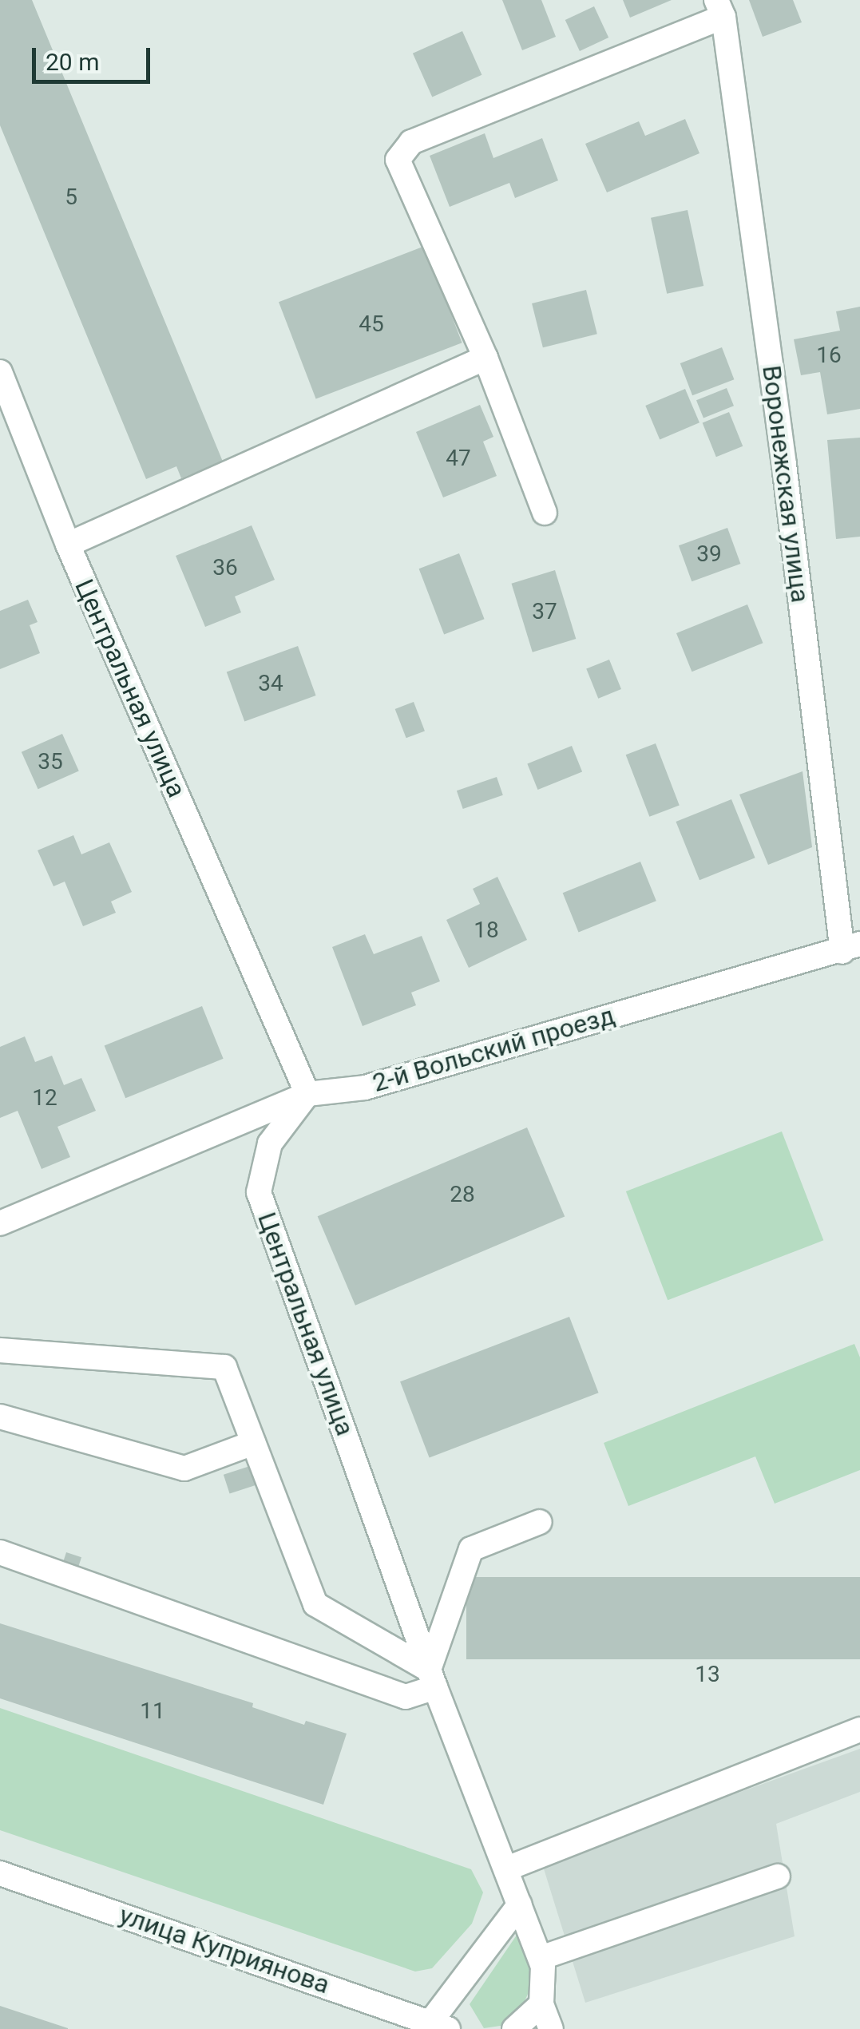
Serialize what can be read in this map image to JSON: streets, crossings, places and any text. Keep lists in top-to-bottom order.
{
  "streets": {
    "street": [
      "Воронежская улица",
      "Центральная улица",
      "2-й Вольский проезд",
      "улица Куприянова"
    ]
  },
  "crossings": [
    ["Воронежская улица", "2-й Вольский проезд"],
    ["Центральная улица", "2-й Вольский проезд"]
  ],
  "house_numbers": [
    "5",
    "45",
    "16",
    "47",
    "39",
    "36",
    "37",
    "34",
    "35",
    "18",
    "12",
    "28",
    "13",
    "11"
  ],
  "scale_bar": "20 m"
}
